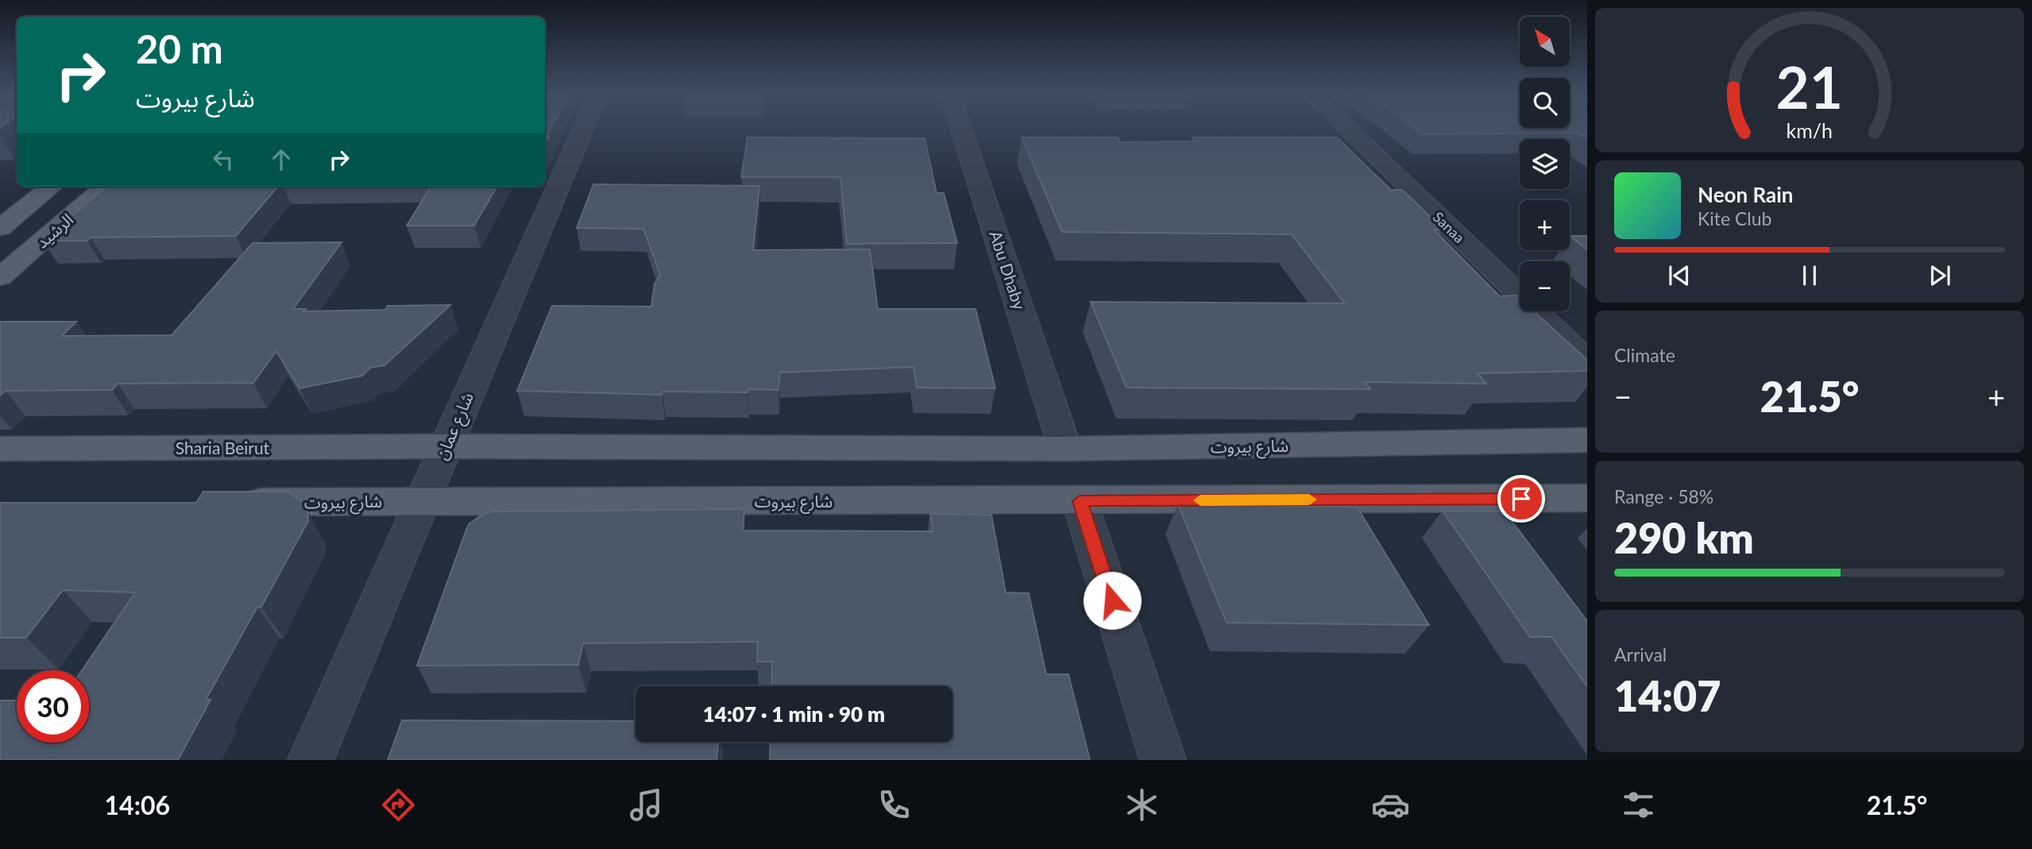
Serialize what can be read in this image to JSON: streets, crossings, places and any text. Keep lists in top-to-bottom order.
{
  "streets": {
    "main road": ["الرشيد", "شارع بيروت", "Sharia Beirut"],
    "street": ["Sanaa", "Abu Dhaby", "شارع عمان"]
  },
  "crossings": [
    ["Abu Dhaby", "شارع بيروت"],
    ["شارع عمان", "شارع بيروت"],
    ["شارع عمان", "Sharia Beirut"],
    ["شارع بيروت", "Sharia Beirut"]
  ],
  "north": "top left",
  "page": {
    "map_buttons": ["+", "−"],
    "turn": ["20 m", "شارع بيروت"],
    "song": ["Neon Rain", "Kite Club"],
    "tile": [
      "Climate",
      ["Range · 58%", "290 km"],
      ["Arrival", "14:07"]
    ],
    "heat": ["−", "21.5°", "+"],
    "limit": "30",
    "trip": "14:07 · 1 min · 90 m",
    "tabs": ["14:06", "21.5°"],
    "gauge": ["21", "km/h"]
  }
}
